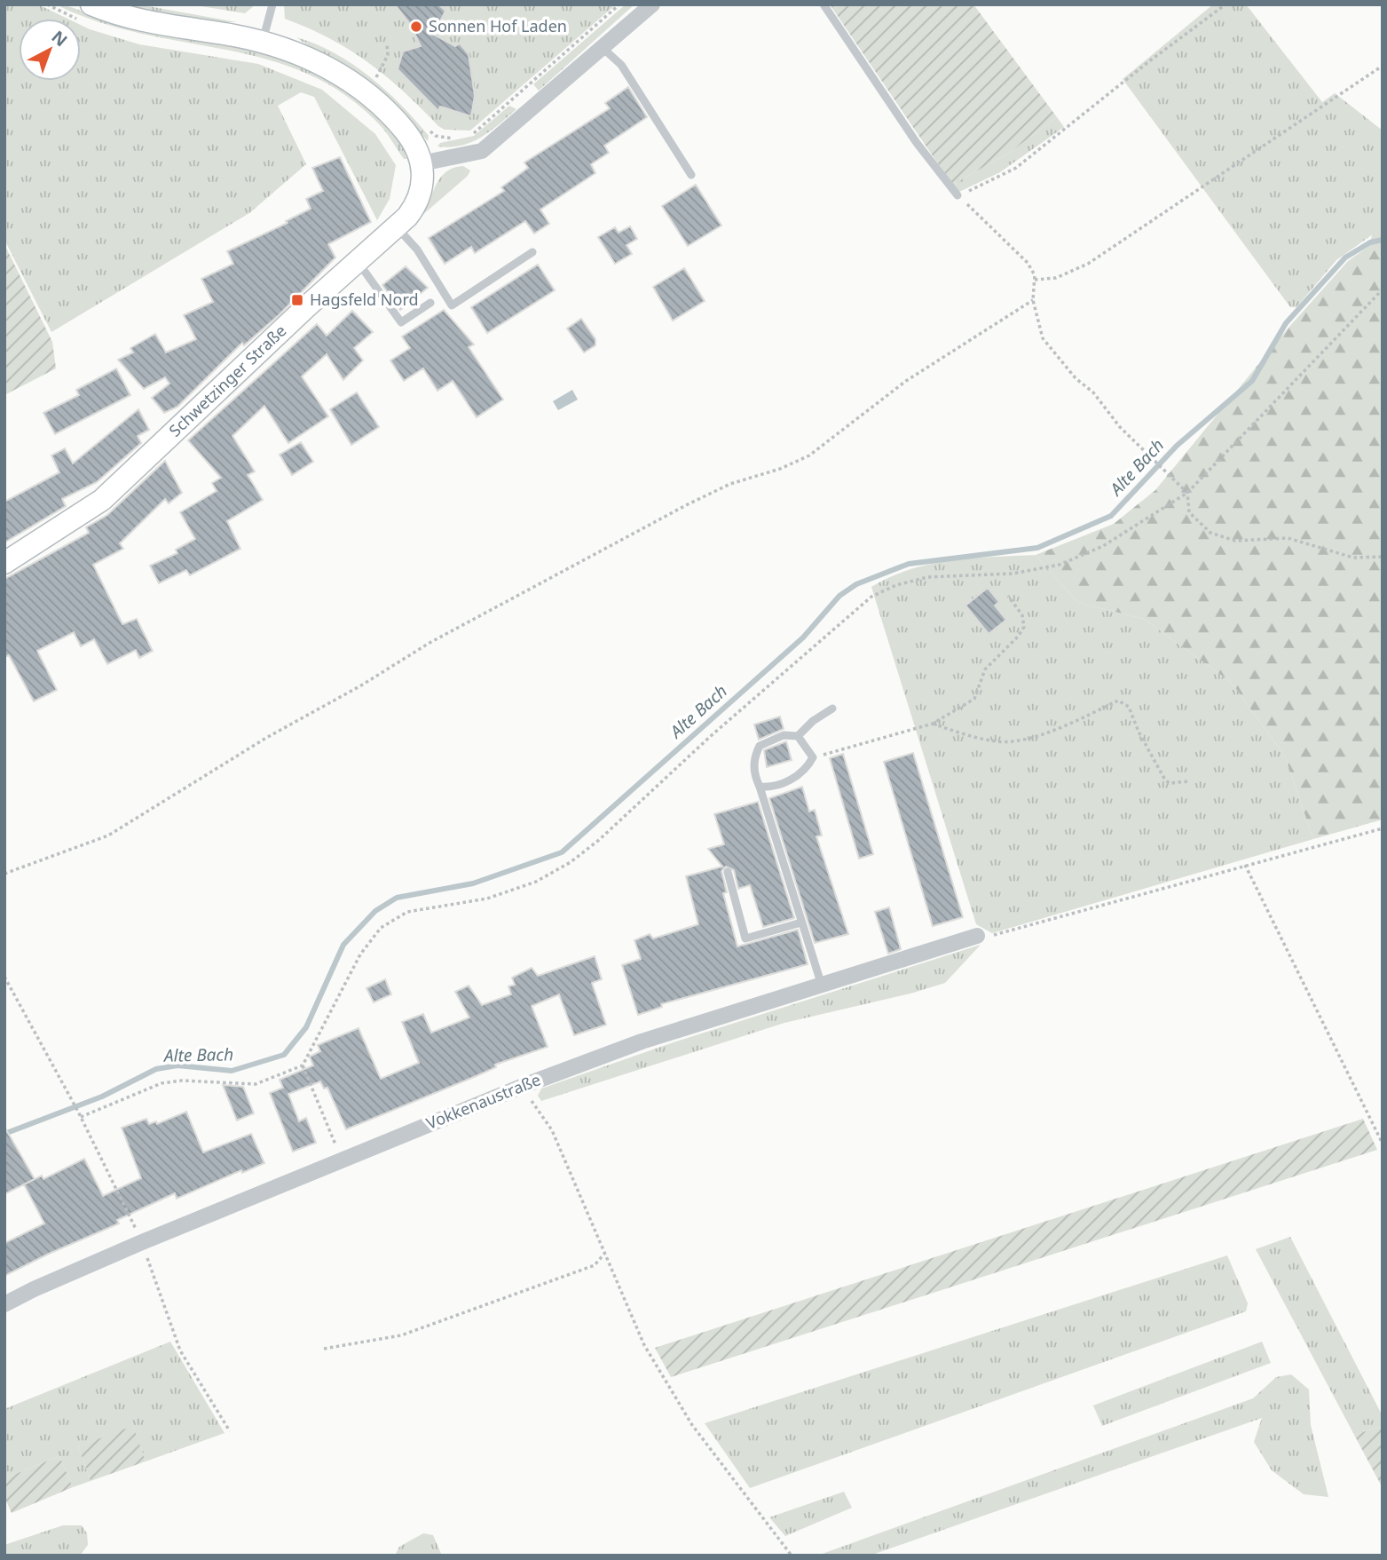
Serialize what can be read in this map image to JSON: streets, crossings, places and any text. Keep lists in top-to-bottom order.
{
  "streets": {
    "main road": ["Schwetzinger Straße"],
    "street": ["Vokkenaustraße"]
  },
  "water": ["Alte Bach"],
  "places": {
    "other": ["Sonnen Hof Laden"],
    "transit": ["Hagsfeld Nord"]
  },
  "north": "top right"
}
